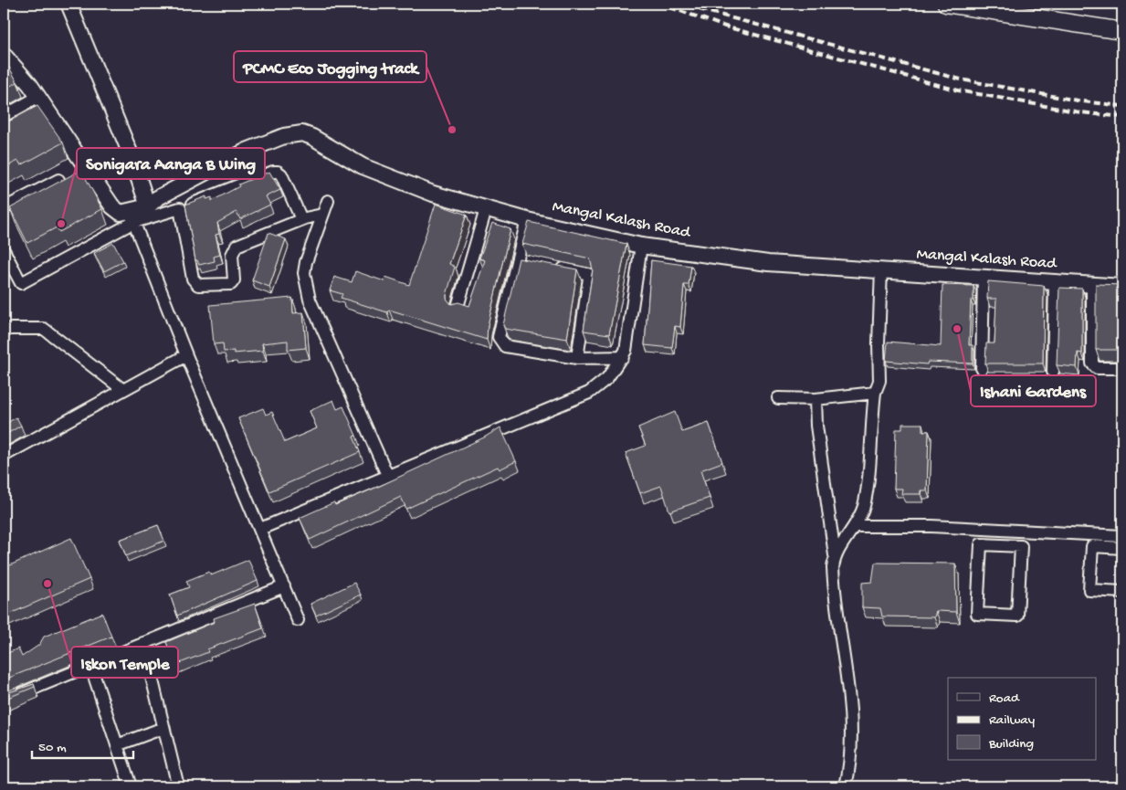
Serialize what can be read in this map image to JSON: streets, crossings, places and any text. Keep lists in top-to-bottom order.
{
  "streets": {
    "street": ["Mangal Kalash Road"]
  },
  "places": [
    "PCMC Eco Jogging track",
    "Sonigara Aanga B Wing",
    "Ishani Gardens",
    "Iskon Temple"
  ],
  "legend": ["Road", "Railway", "Building"],
  "scale_bar": "50 m"
}
